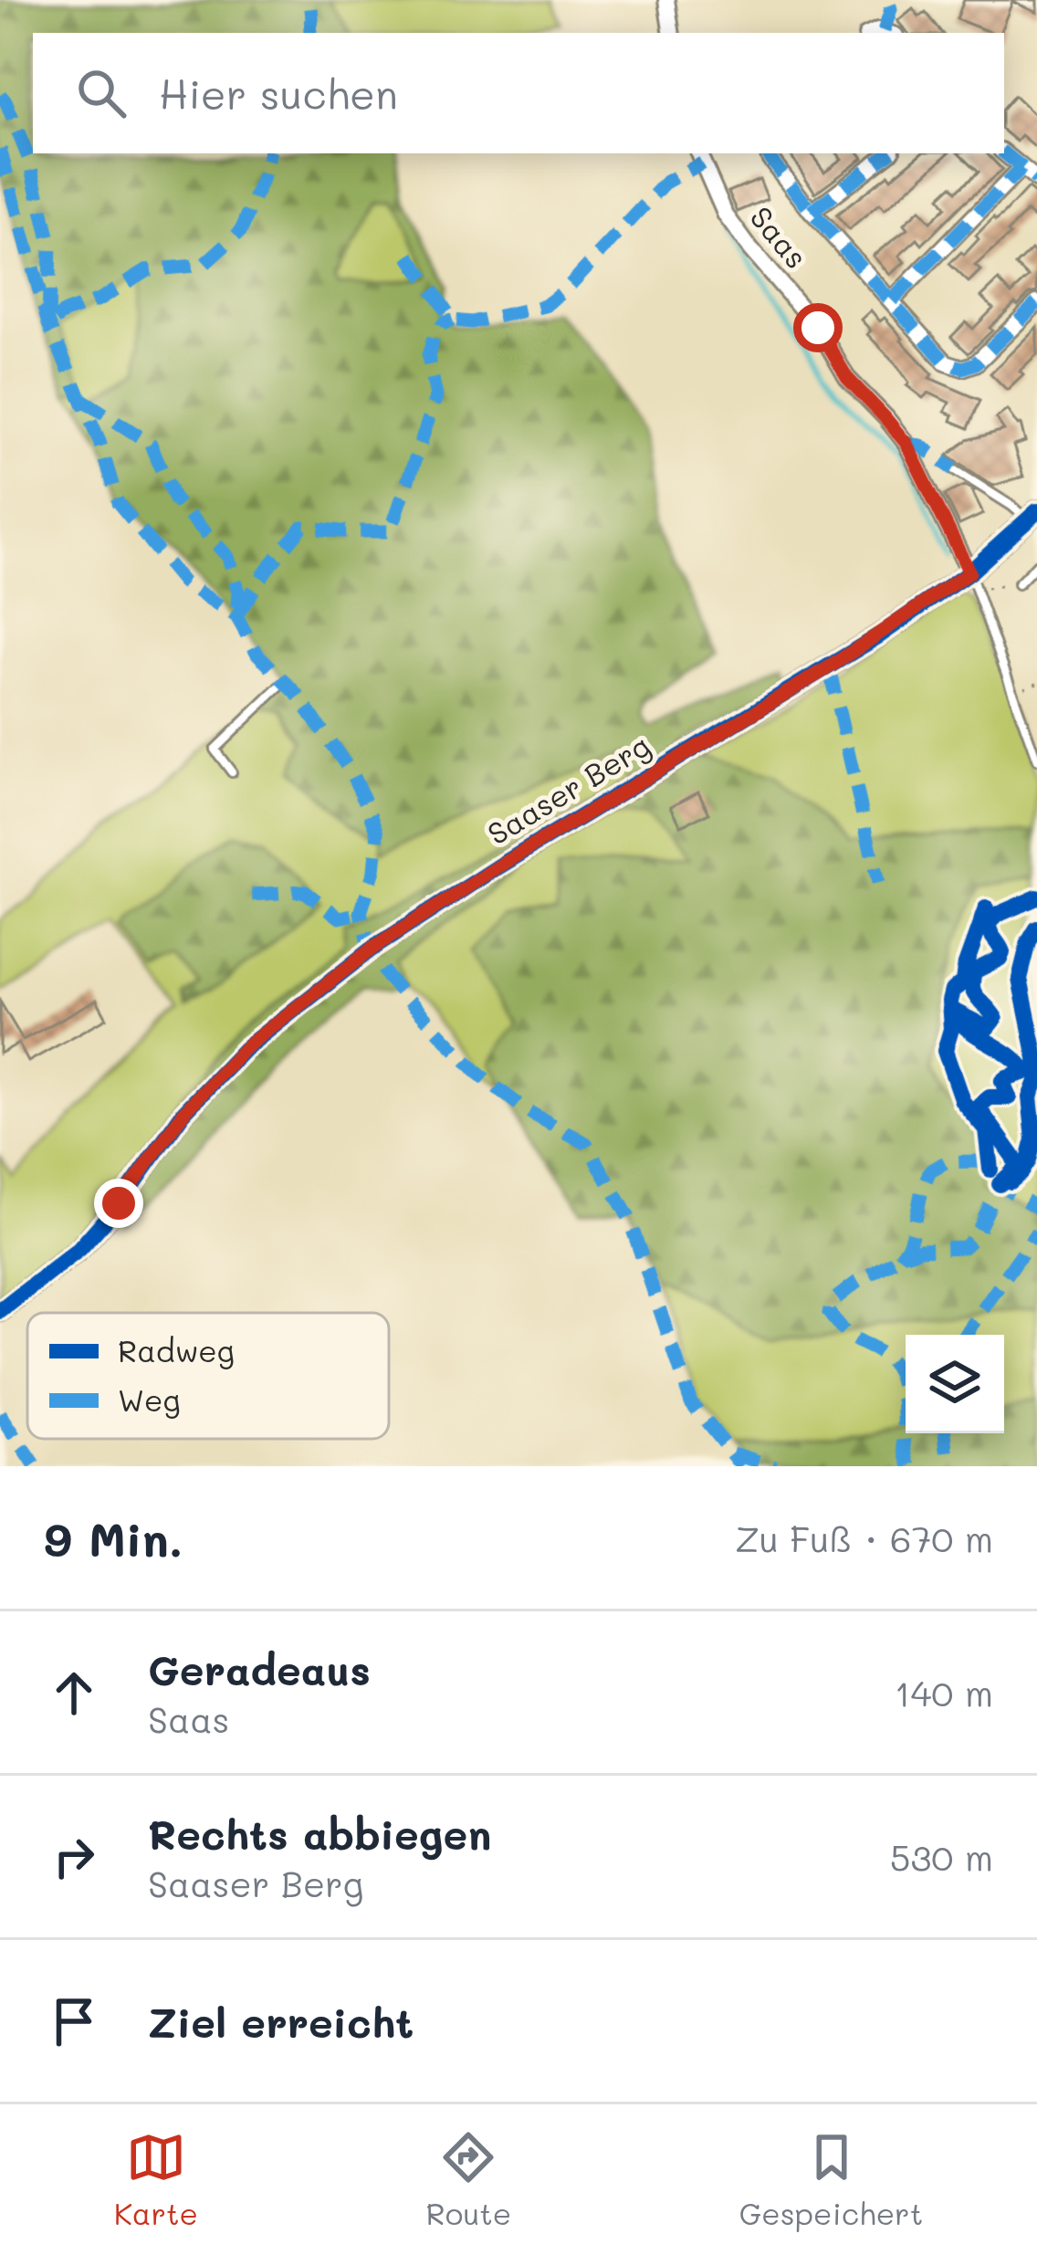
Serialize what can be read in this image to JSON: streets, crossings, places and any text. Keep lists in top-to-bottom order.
{
  "streets": {
    "street": ["Saas", "Saaser Berg"]
  },
  "crossings": [
    ["Saas", "Saaser Berg"]
  ],
  "legend": ["Radweg", "Weg"],
  "page": {
    "search": "Hier suchen",
    "heading": ["9 Min.", "Zu Fuß · 670 m"],
    "list": [
      ["Geradeaus", "Saas", "140 m"],
      ["Rechts abbiegen", "Saaser Berg", "530 m"],
      "Ziel erreicht"
    ],
    "nav": ["Karte", "Route", "Gespeichert"]
  }
}
